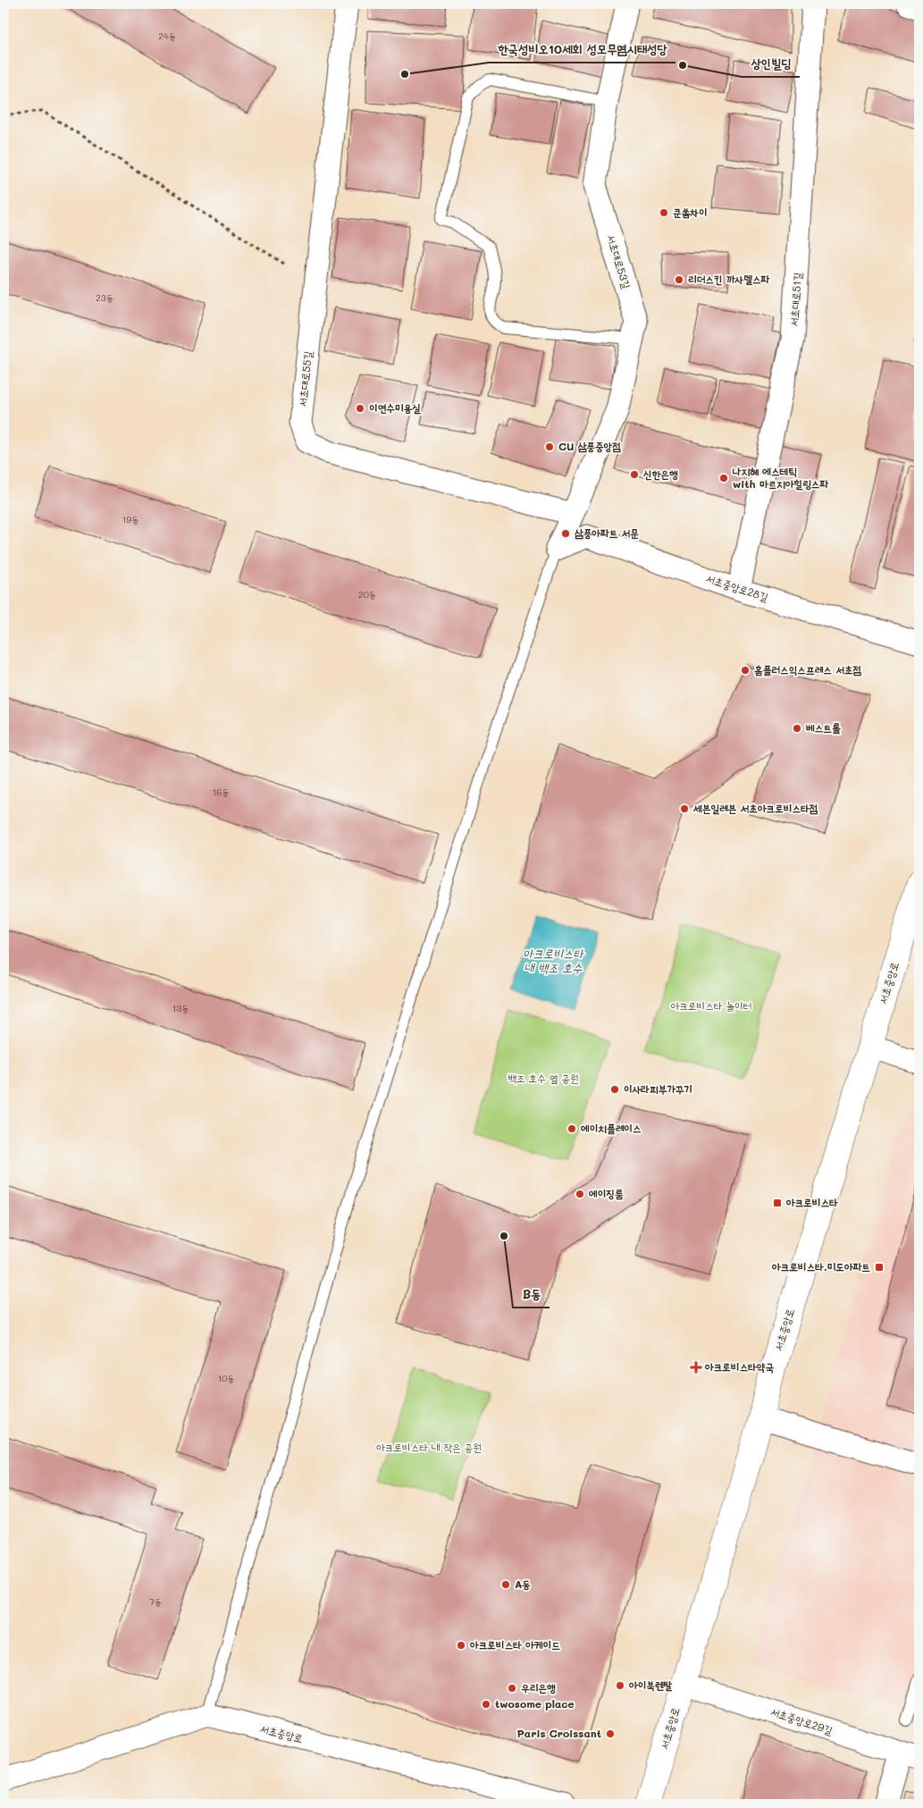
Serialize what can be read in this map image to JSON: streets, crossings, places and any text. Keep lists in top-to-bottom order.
{
  "streets": {
    "main road": ["서초중앙로"],
    "street": [
      "서초대로53길",
      "서초대로51길",
      "서초대로55길",
      "서초중앙로28길",
      "서초중앙로29길"
    ]
  },
  "crossings": [
    ["서초대로53길", "서초대로55길"],
    ["서초대로51길", "서초중앙로28길"],
    ["서초중앙로", "서초중앙로29길"]
  ],
  "water": ["아크로비스타 내 백조 호수"],
  "parks": ["아크로비스타 놀이터", "백조 호수 옆 공원", "아크로비스타 내 작은 공원"],
  "places": {
    "other": [
      "상인빌딩",
      "한국성비오10세회 성모무염시태성당",
      "쿤쏨차이",
      "리더스킨 까사델스파",
      "이연수미용실",
      "CU 삼풍중앙점",
      "신한은행",
      "나지혜 에스테틱 with 마르지아힐링스파",
      "삼풍아파트 서문",
      "홈플러스익스프레스 서초점",
      "베스트롤",
      "세븐일레븐 서초아크로비스타점",
      "이사라피부가꾸기",
      "에이치플레이스",
      "에이징룸",
      "B동",
      "A동",
      "아크로비스타 아케이드",
      "아이북렌탈",
      "우리은행",
      "twosome place",
      "Paris Croissant"
    ],
    "transit": ["아크로비스타", "아크로비스타.미도아파트"],
    "health": ["아크로비스타약국"]
  },
  "house_numbers": [
    "24동",
    "23동",
    "19동",
    "20동",
    "16동",
    "13동",
    "10동",
    "7동"
  ]
}
